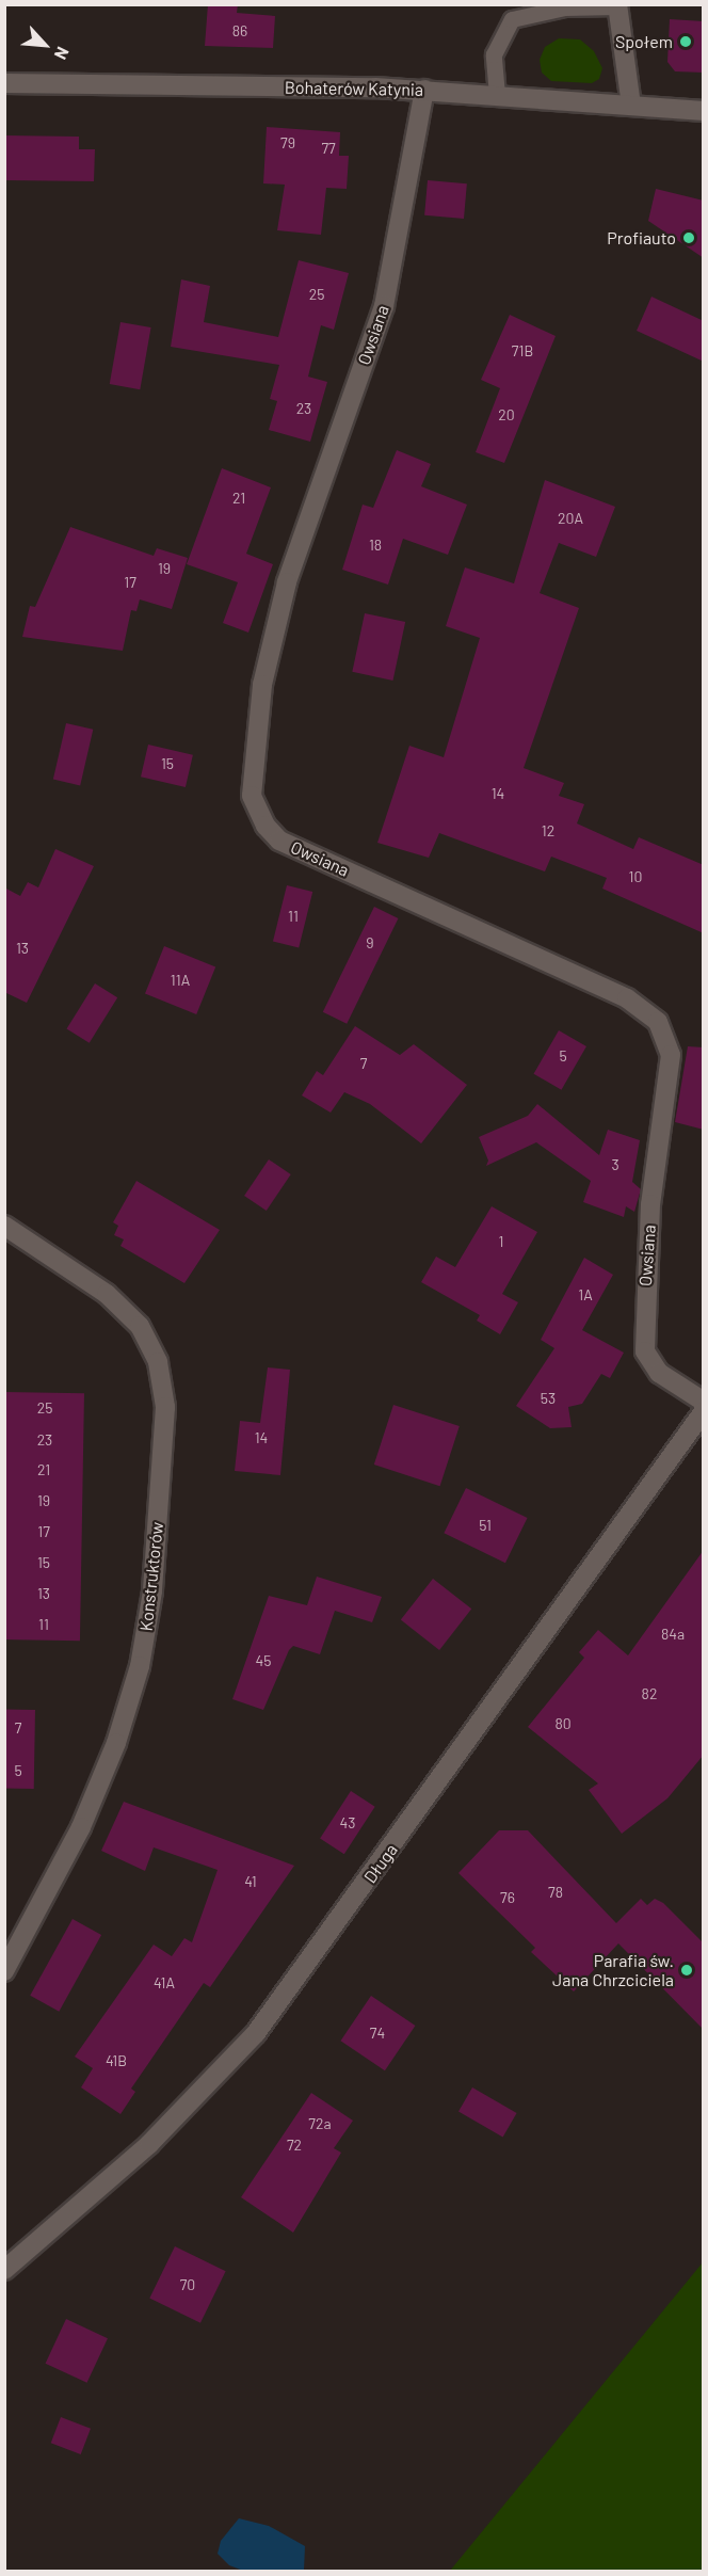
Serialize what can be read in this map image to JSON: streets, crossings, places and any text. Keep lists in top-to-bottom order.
{
  "streets": {
    "street": [
      "Bohaterów Katynia",
      "Owsiana",
      "Konstruktorów",
      "Długa"
    ]
  },
  "crossings": [
    ["Bohaterów Katynia", "Owsiana"]
  ],
  "places": ["Społem", "Profiauto", "Parafia św. Jana Chrzciciela"],
  "house_numbers": [
    "86",
    "79",
    "77",
    "25",
    "71B",
    "23",
    "20",
    "21",
    "20A",
    "18",
    "19",
    "17",
    "15",
    "14",
    "12",
    "10",
    "11",
    "9",
    "13",
    "11A",
    "5",
    "7",
    "3",
    "1",
    "1A",
    "53",
    "25",
    "14",
    "23",
    "21",
    "19",
    "51",
    "17",
    "15",
    "13",
    "11",
    "84a",
    "45",
    "82",
    "80",
    "7",
    "5",
    "43",
    "41",
    "78",
    "76",
    "41A",
    "74",
    "41B",
    "72a",
    "72",
    "70"
  ],
  "north": "bottom right"
}
